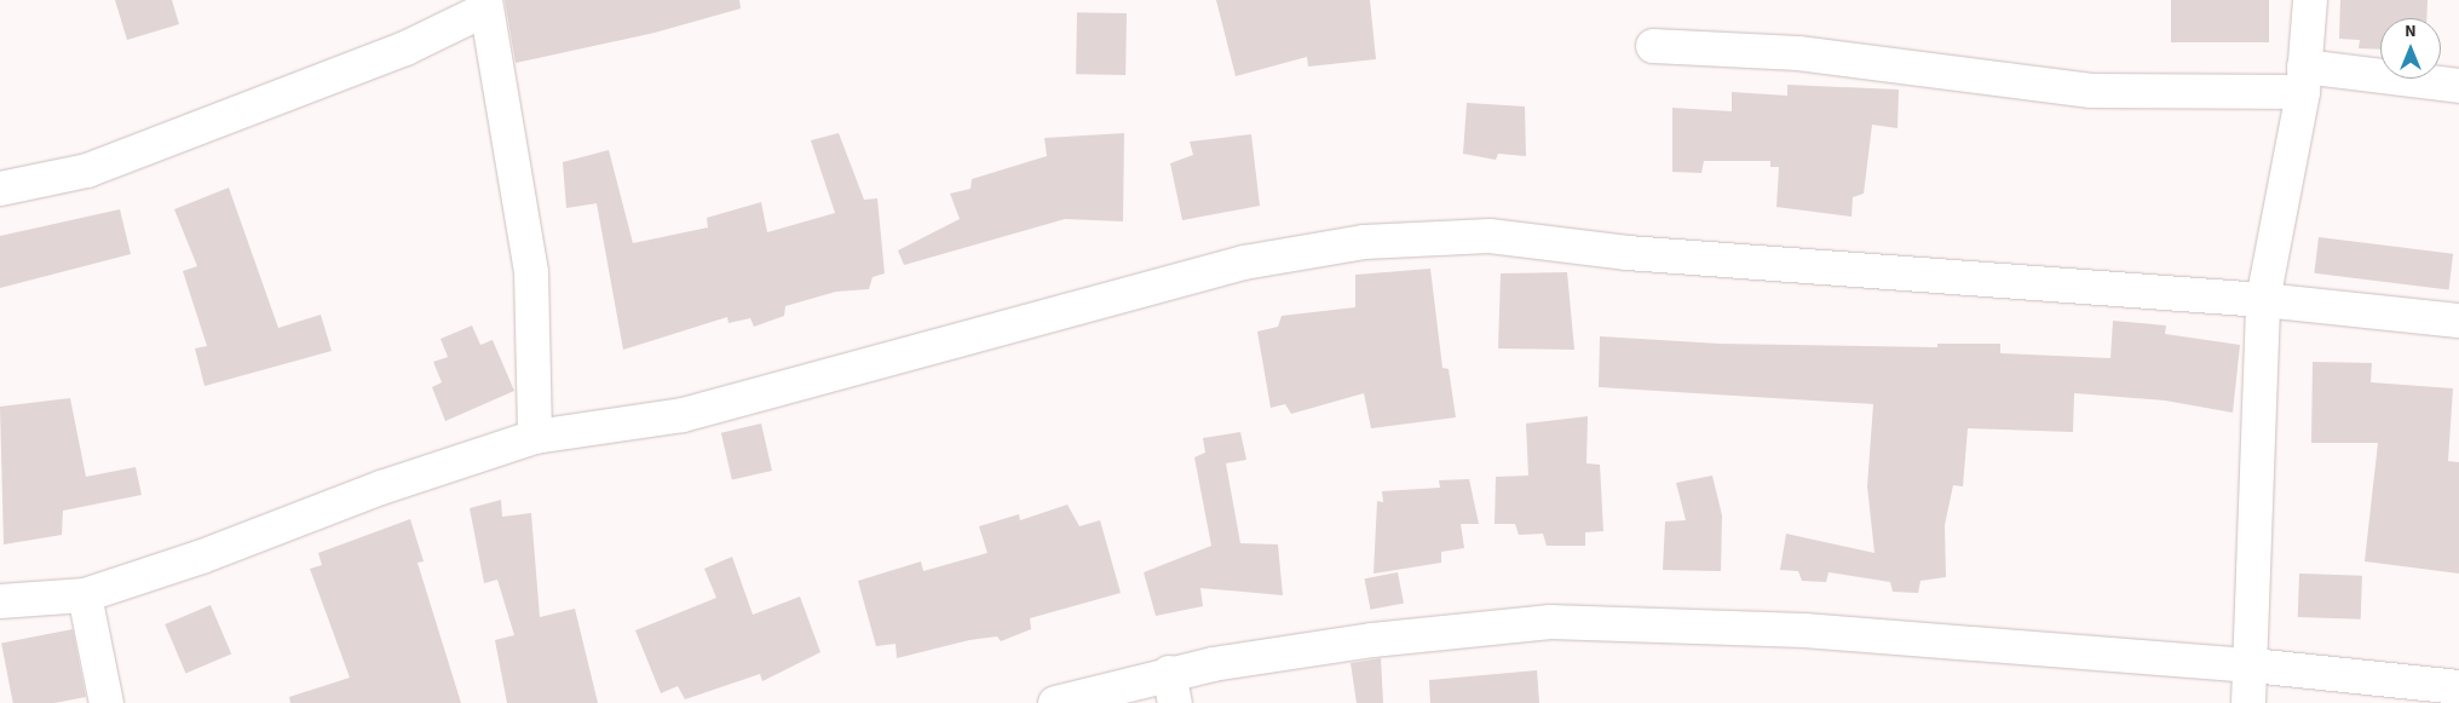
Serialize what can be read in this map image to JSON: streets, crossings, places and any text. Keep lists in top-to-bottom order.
{
  "north": "top"
}
